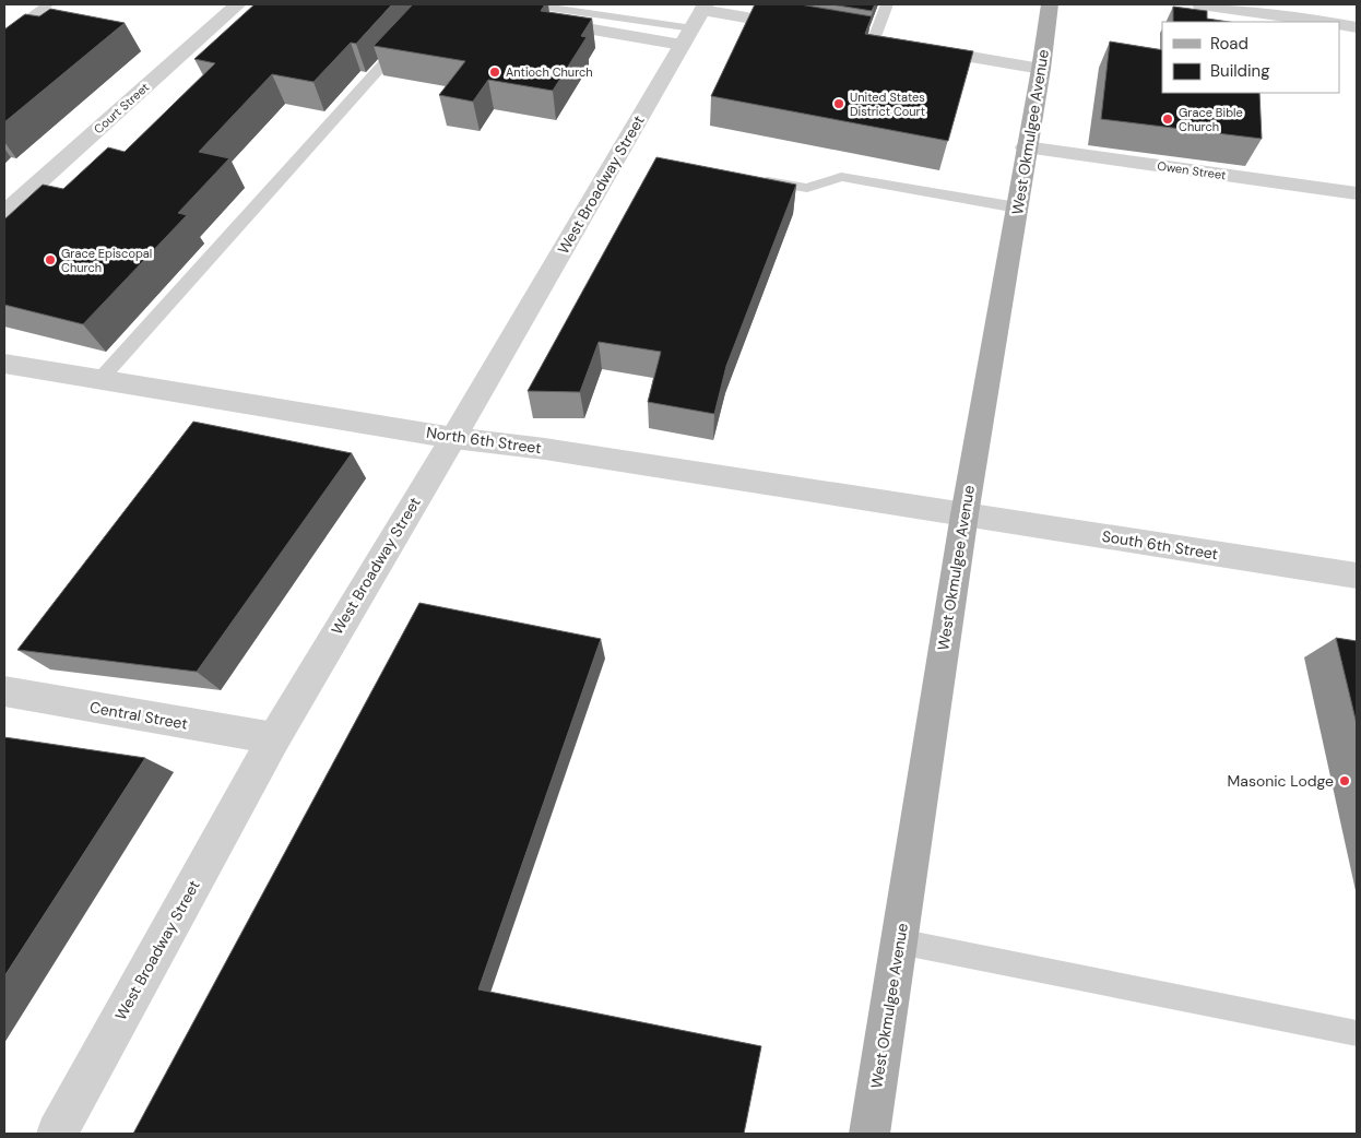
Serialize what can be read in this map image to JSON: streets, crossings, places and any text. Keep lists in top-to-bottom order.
{
  "streets": {
    "main road": ["West Okmulgee Avenue"],
    "street": [
      "Court Street",
      "Owen Street",
      "West Broadway Street",
      "North 6th Street",
      "South 6th Street",
      "Central Street"
    ]
  },
  "crossings": [
    ["West Okmulgee Avenue", "Owen Street"],
    ["West Okmulgee Avenue", "North 6th Street"],
    ["West Okmulgee Avenue", "South 6th Street"],
    ["West Broadway Street", "North 6th Street"],
    ["West Broadway Street", "Central Street"],
    ["North 6th Street", "South 6th Street"]
  ],
  "places": [
    "Antioch Church",
    "United States District Court",
    "Grace Bible Church",
    "Grace Episcopal Church",
    "Masonic Lodge"
  ],
  "legend": ["Road", "Building"]
}
